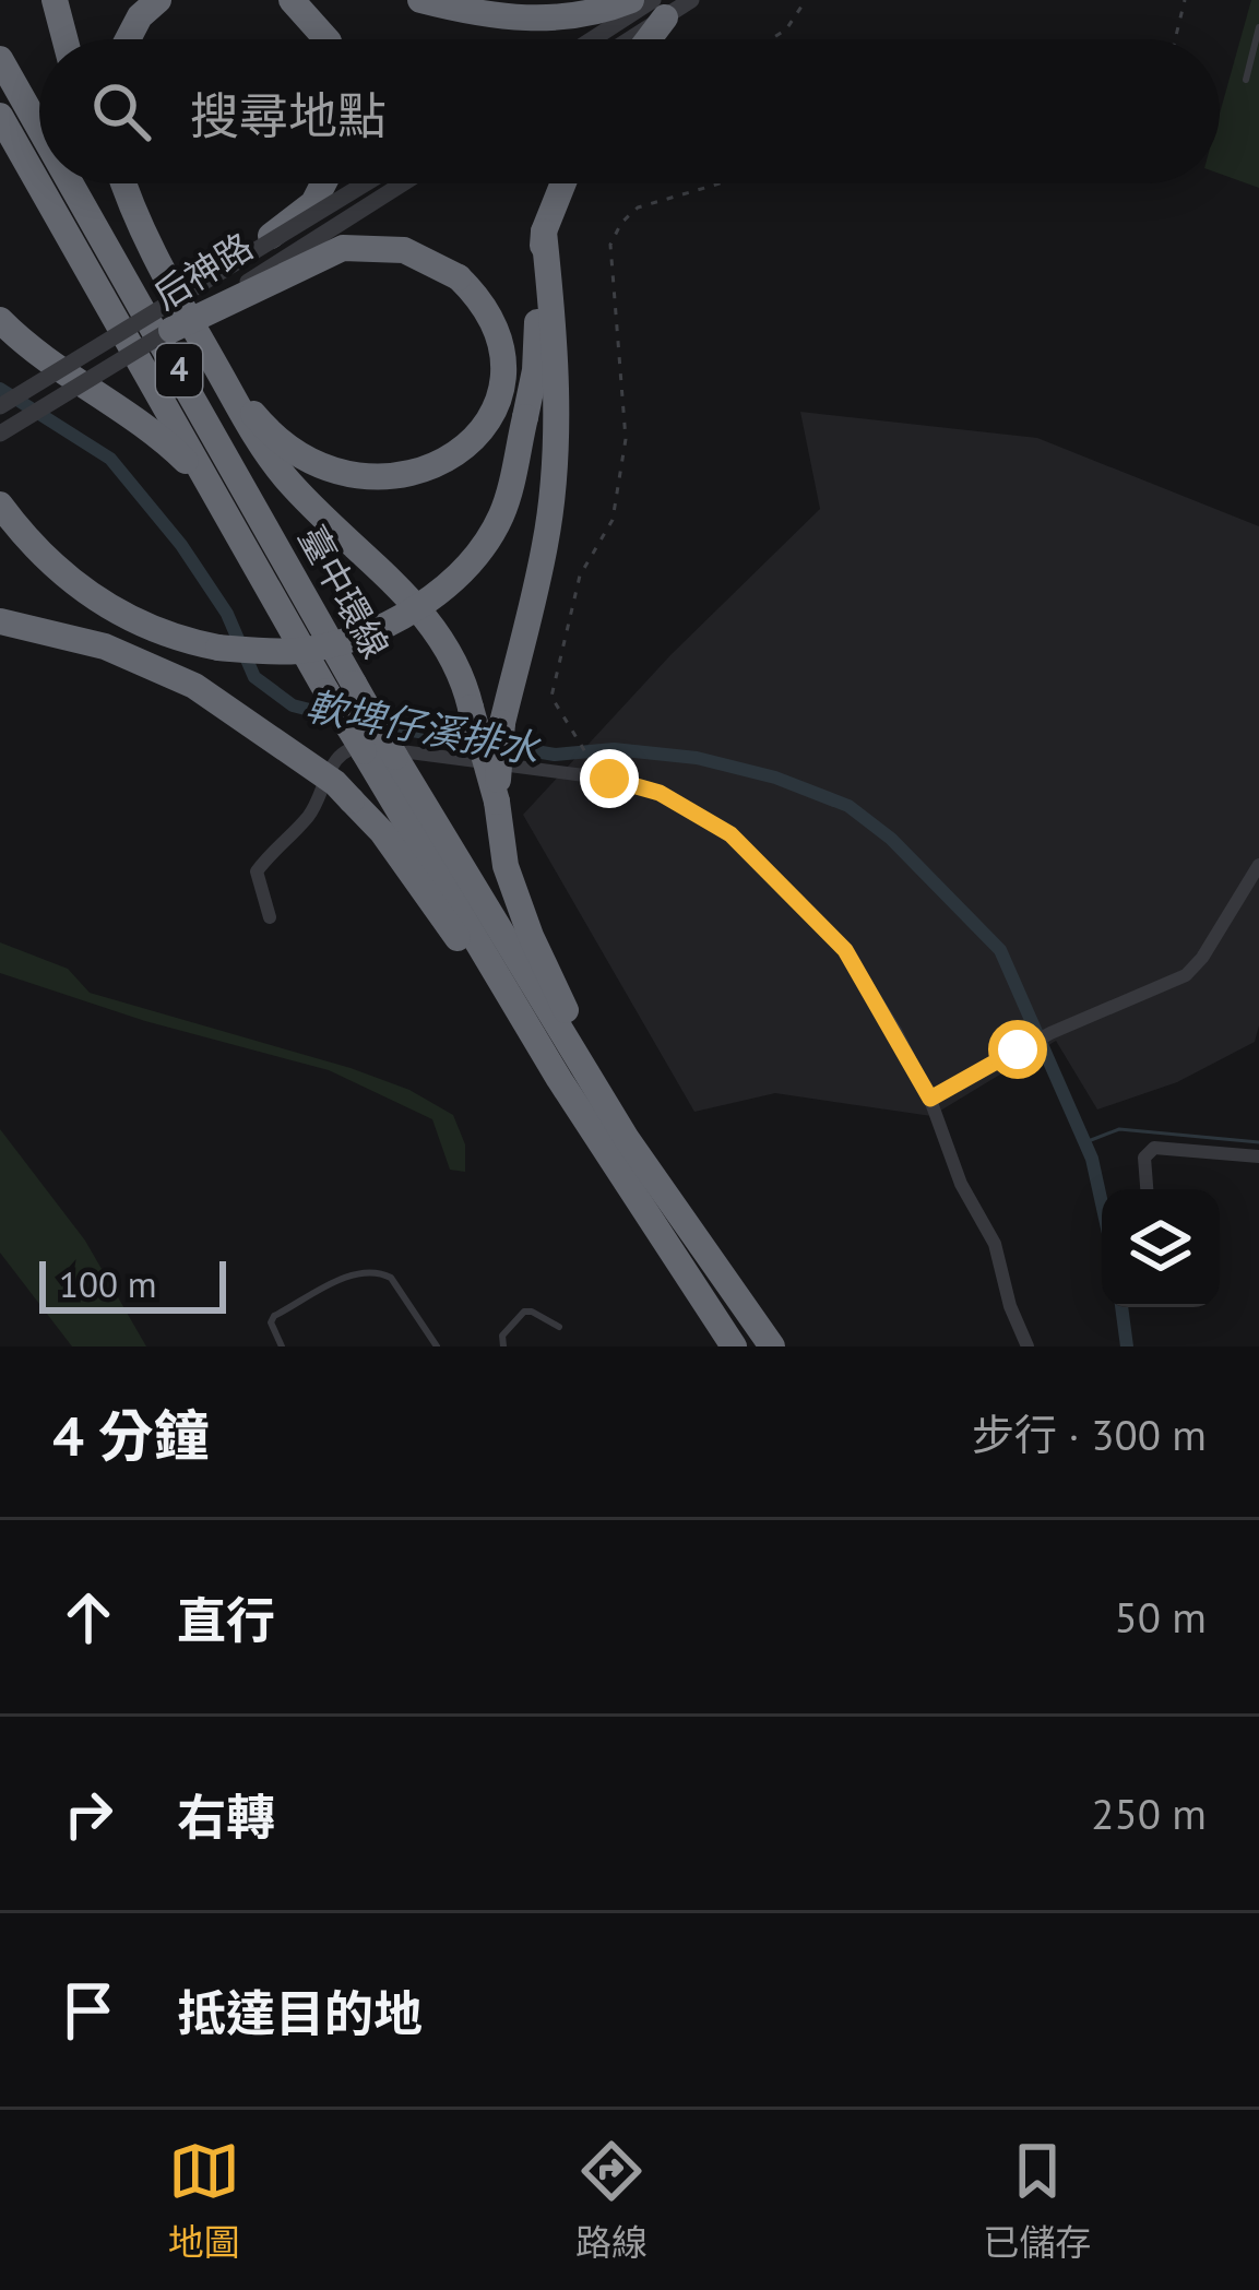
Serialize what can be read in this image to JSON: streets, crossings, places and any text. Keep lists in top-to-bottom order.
{
  "streets": {
    "highway": ["4", "臺中環線"],
    "street": ["后神路"]
  },
  "water": ["軟埤仔溪排水"],
  "scale_bar": "100 m",
  "page": {
    "search": "搜尋地點",
    "scale": "100 m",
    "heading": ["4 分鐘", "步行 · 300 m"],
    "list": [
      ["直行", "50 m"],
      ["右轉", "250 m"],
      "抵達目的地"
    ],
    "nav": ["地圖", "路線", "已儲存"]
  }
}
